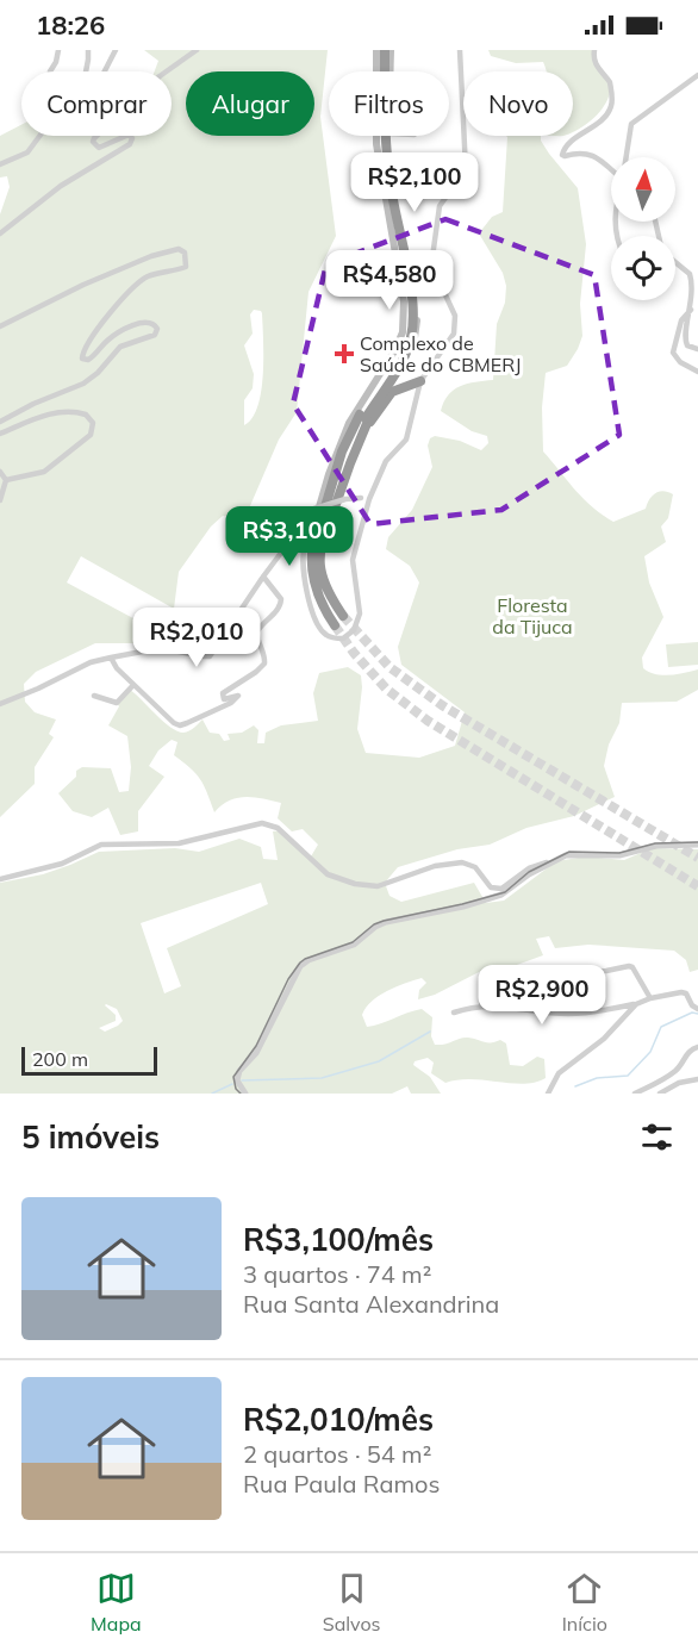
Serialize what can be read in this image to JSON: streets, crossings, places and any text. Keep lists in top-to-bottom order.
{
  "parks": ["Floresta da Tijuca"],
  "places": {
    "health": ["Complexo de Saúde do CBMERJ"]
  },
  "scale_bar": "200 m",
  "north": "top",
  "page": {
    "status": "18:26",
    "chip": [
      "Comprar",
      "Alugar",
      "Filtros",
      "Novo"
    ],
    "price": [
      "R$2,100",
      "R$4,580",
      "R$3,100",
      "R$2,010",
      "R$2,900"
    ],
    "scale": "200 m",
    "heading": "5 imóveis",
    "list": [
      {
        "name": "R$3,100/mês",
        "note": "3 quartos · 74 m² · Rua Santa Alexandrina"
      },
      {
        "name": "R$2,010/mês",
        "note": "2 quartos · 54 m² · Rua Paula Ramos"
      }
    ],
    "tabs": ["Mapa", "Salvos", "Início"]
  }
}
